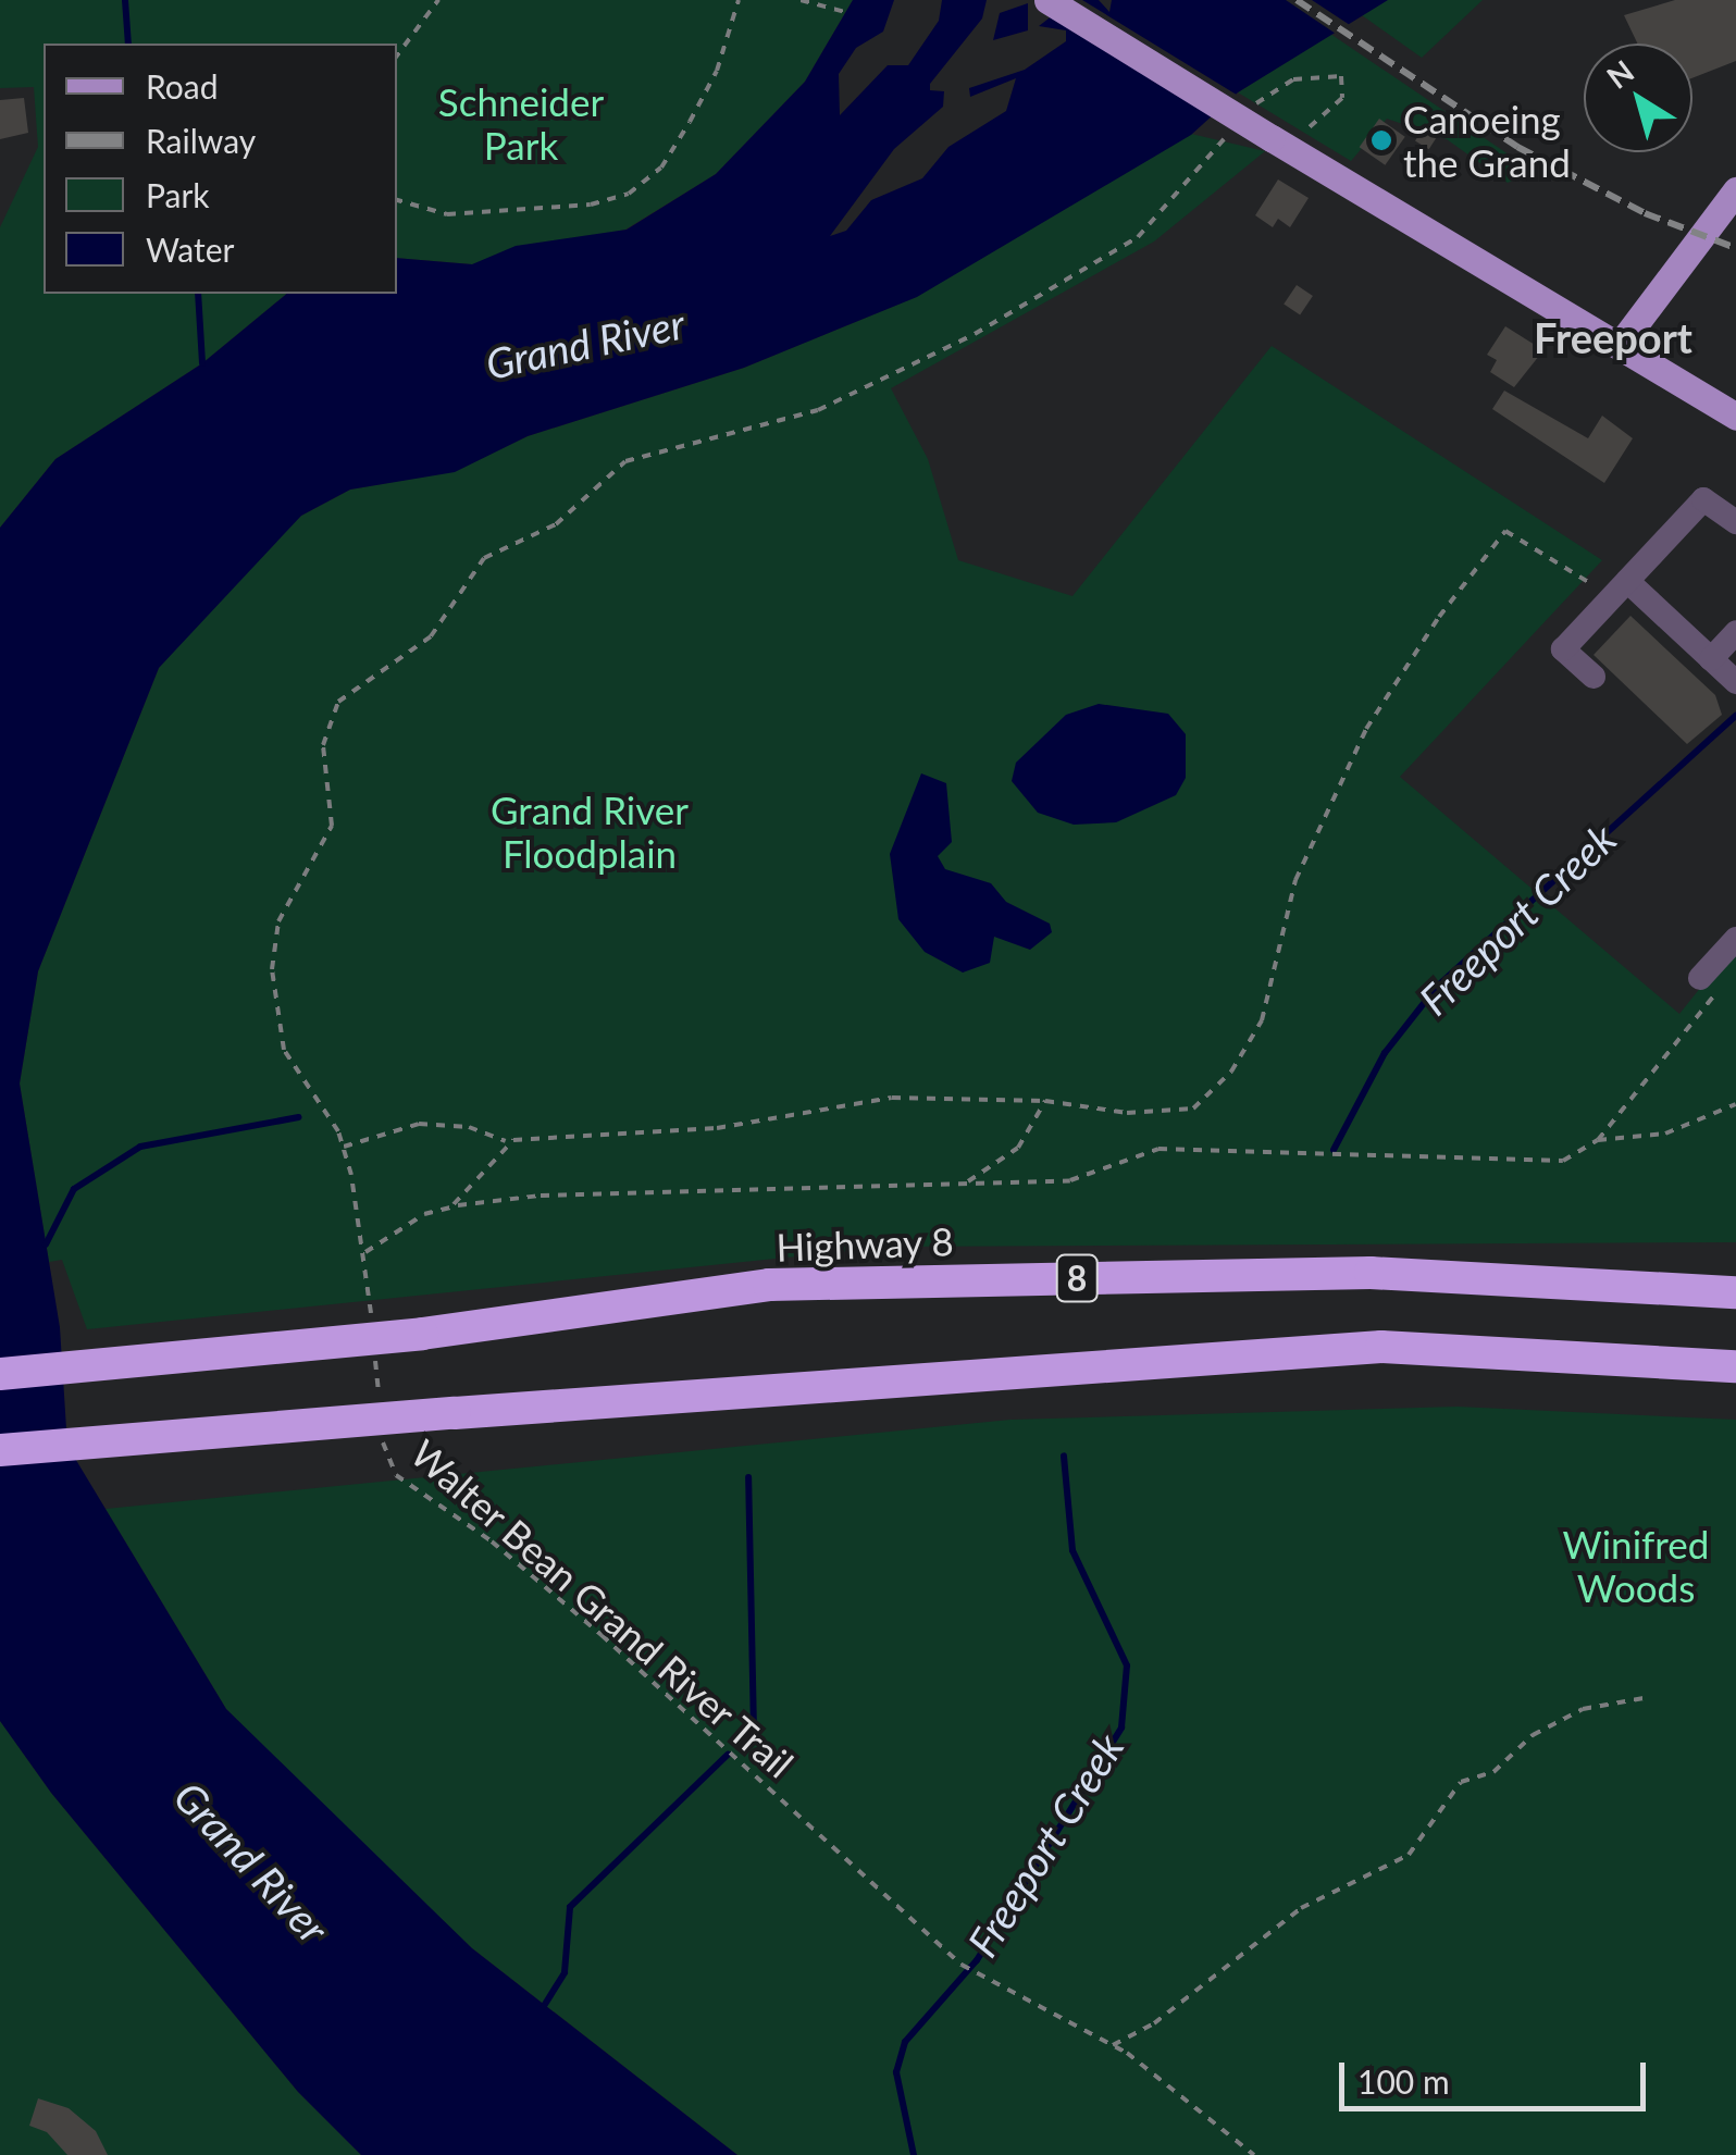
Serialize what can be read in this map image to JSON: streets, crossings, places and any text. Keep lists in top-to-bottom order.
{
  "streets": {
    "highway": ["Highway 8", "8"],
    "path": ["Walter Bean Grand River Trail"]
  },
  "districts": ["Freeport"],
  "water": ["Grand River", "Freeport Creek"],
  "parks": ["Schneider Park", "Grand River Floodplain", "Winifred Woods"],
  "places": ["Canoeing the Grand"],
  "legend": [
    "Road",
    "Railway",
    "Park",
    "Water"
  ],
  "scale_bar": "100 m",
  "north": "top left"
}
